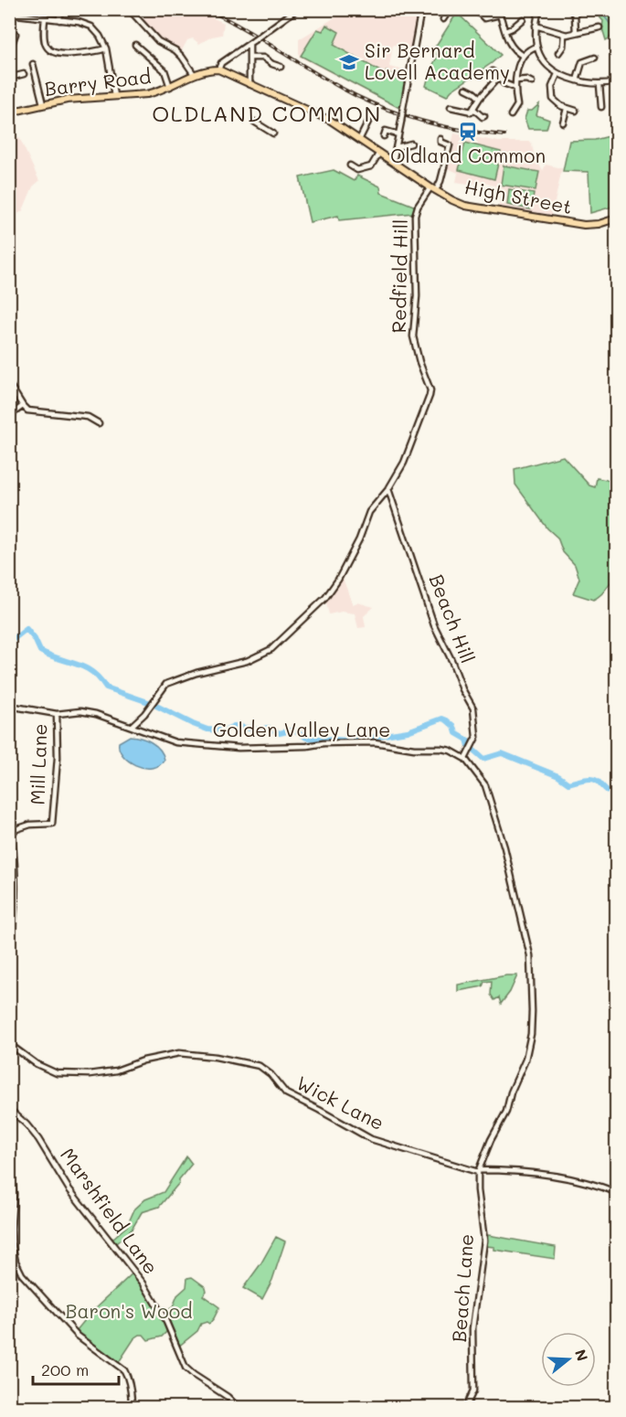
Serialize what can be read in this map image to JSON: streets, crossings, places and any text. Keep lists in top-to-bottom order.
{
  "streets": {
    "main road": ["Barry Road", "High Street"],
    "street": [
      "Redfield Hill",
      "Beach Hill",
      "Golden Valley Lane",
      "Mill Lane",
      "Wick Lane",
      "Marshfield Lane",
      "Beach Lane"
    ]
  },
  "crossings": [
    ["Barry Road", "High Street"],
    ["High Street", "Redfield Hill"],
    ["Redfield Hill", "Beach Hill"],
    ["Redfield Hill", "Golden Valley Lane"],
    ["Beach Hill", "Golden Valley Lane"],
    ["Golden Valley Lane", "Mill Lane"],
    ["Wick Lane", "Beach Lane"]
  ],
  "districts": ["OLDLAND COMMON"],
  "parks": ["Baron's Wood"],
  "places": {
    "school or university": ["Sir Bernard Lovell Academy"],
    "station": ["Oldland Common"]
  },
  "scale_bar": "200 m",
  "north": "right"
}
